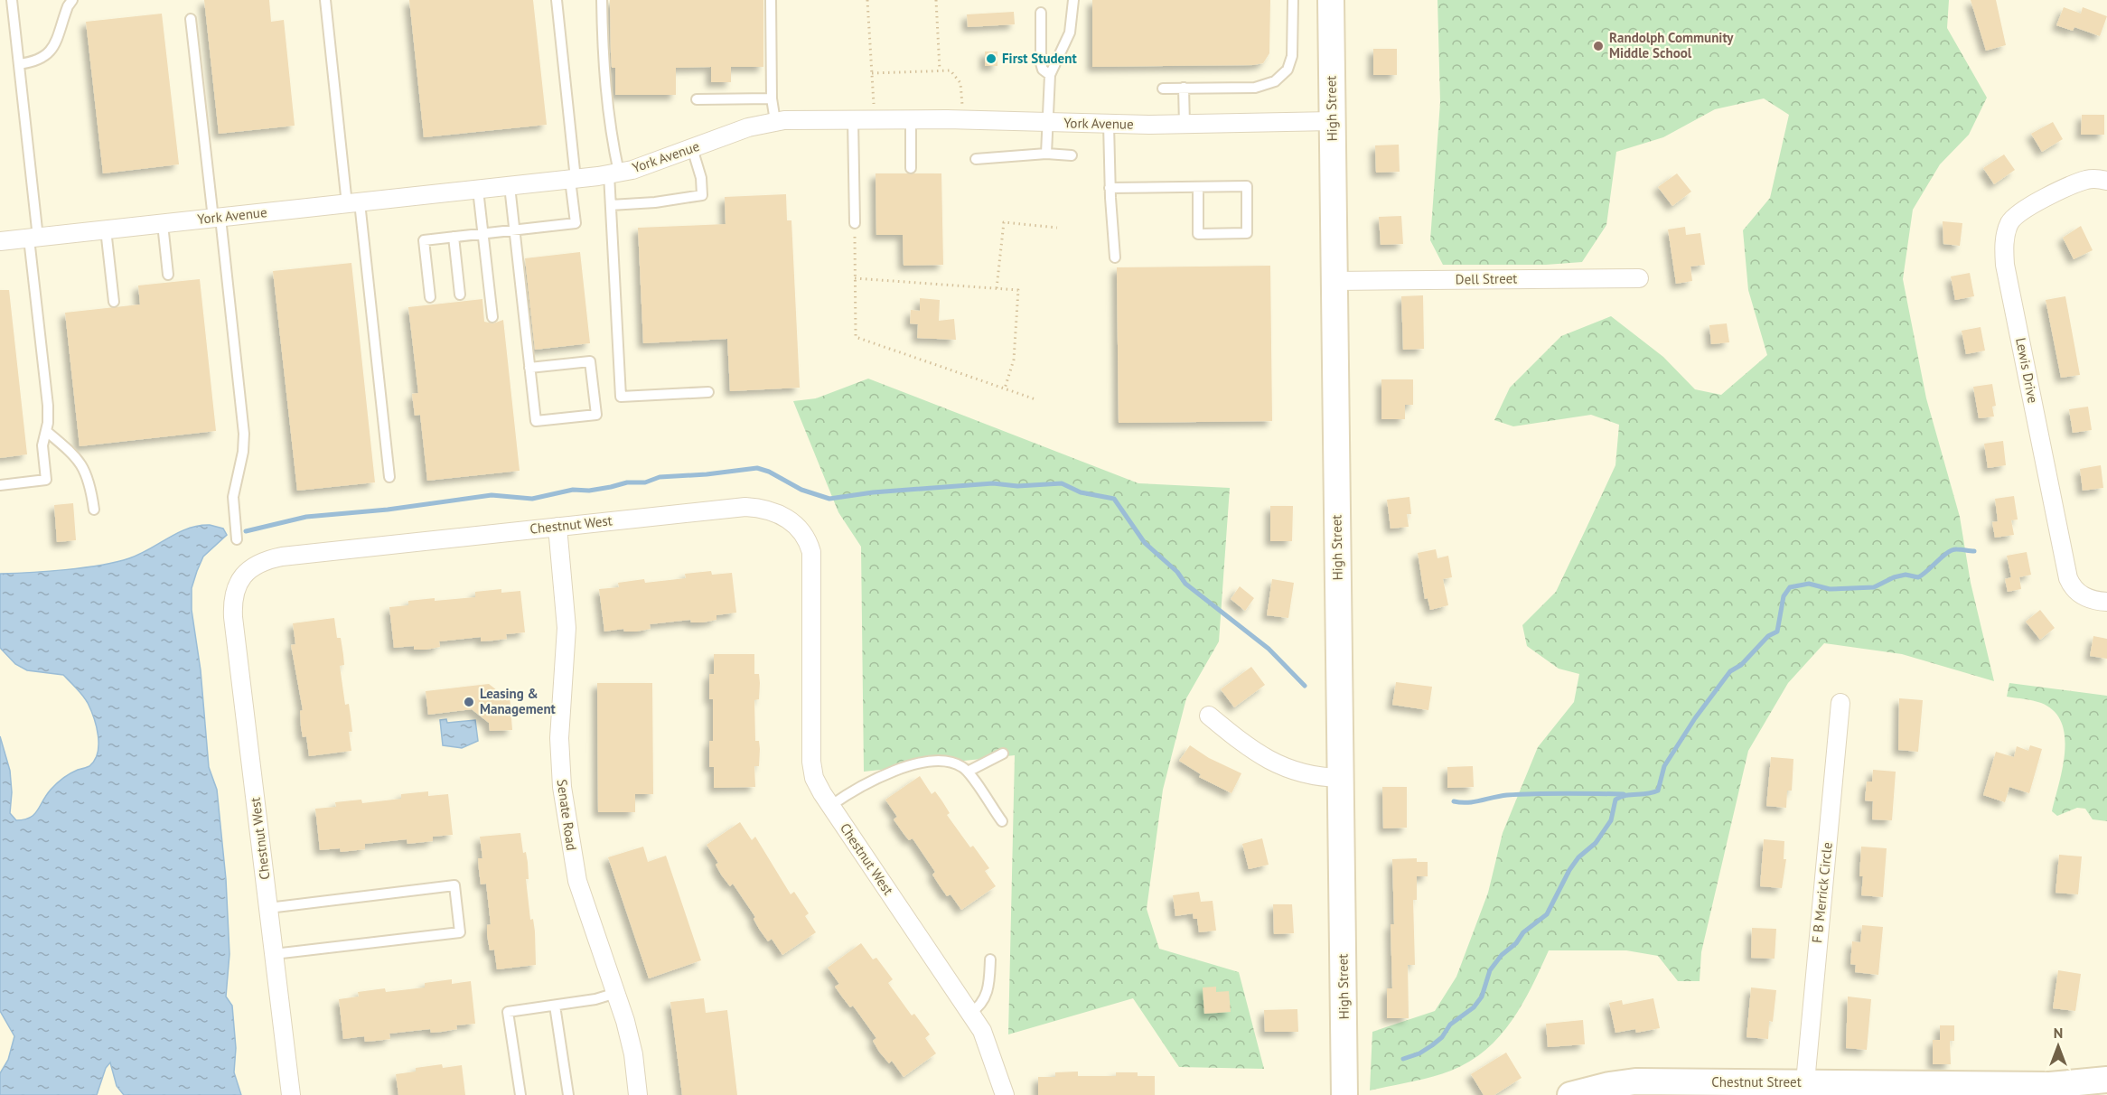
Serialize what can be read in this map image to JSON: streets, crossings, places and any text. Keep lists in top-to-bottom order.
{
  "streets": {
    "main road": ["High Street", "Chestnut Street"],
    "street": [
      "York Avenue",
      "Dell Street",
      "Lewis Drive",
      "Chestnut West",
      "Senate Road",
      "F B Merrick Circle"
    ]
  },
  "crossings": [
    ["High Street", "York Avenue"],
    ["High Street", "Dell Street"],
    ["Chestnut West", "Senate Road"],
    ["F B Merrick Circle", "Chestnut Street"]
  ],
  "places": ["Randolph Community Middle School", "First Student", "Leasing & Management"],
  "north": "top"
}
